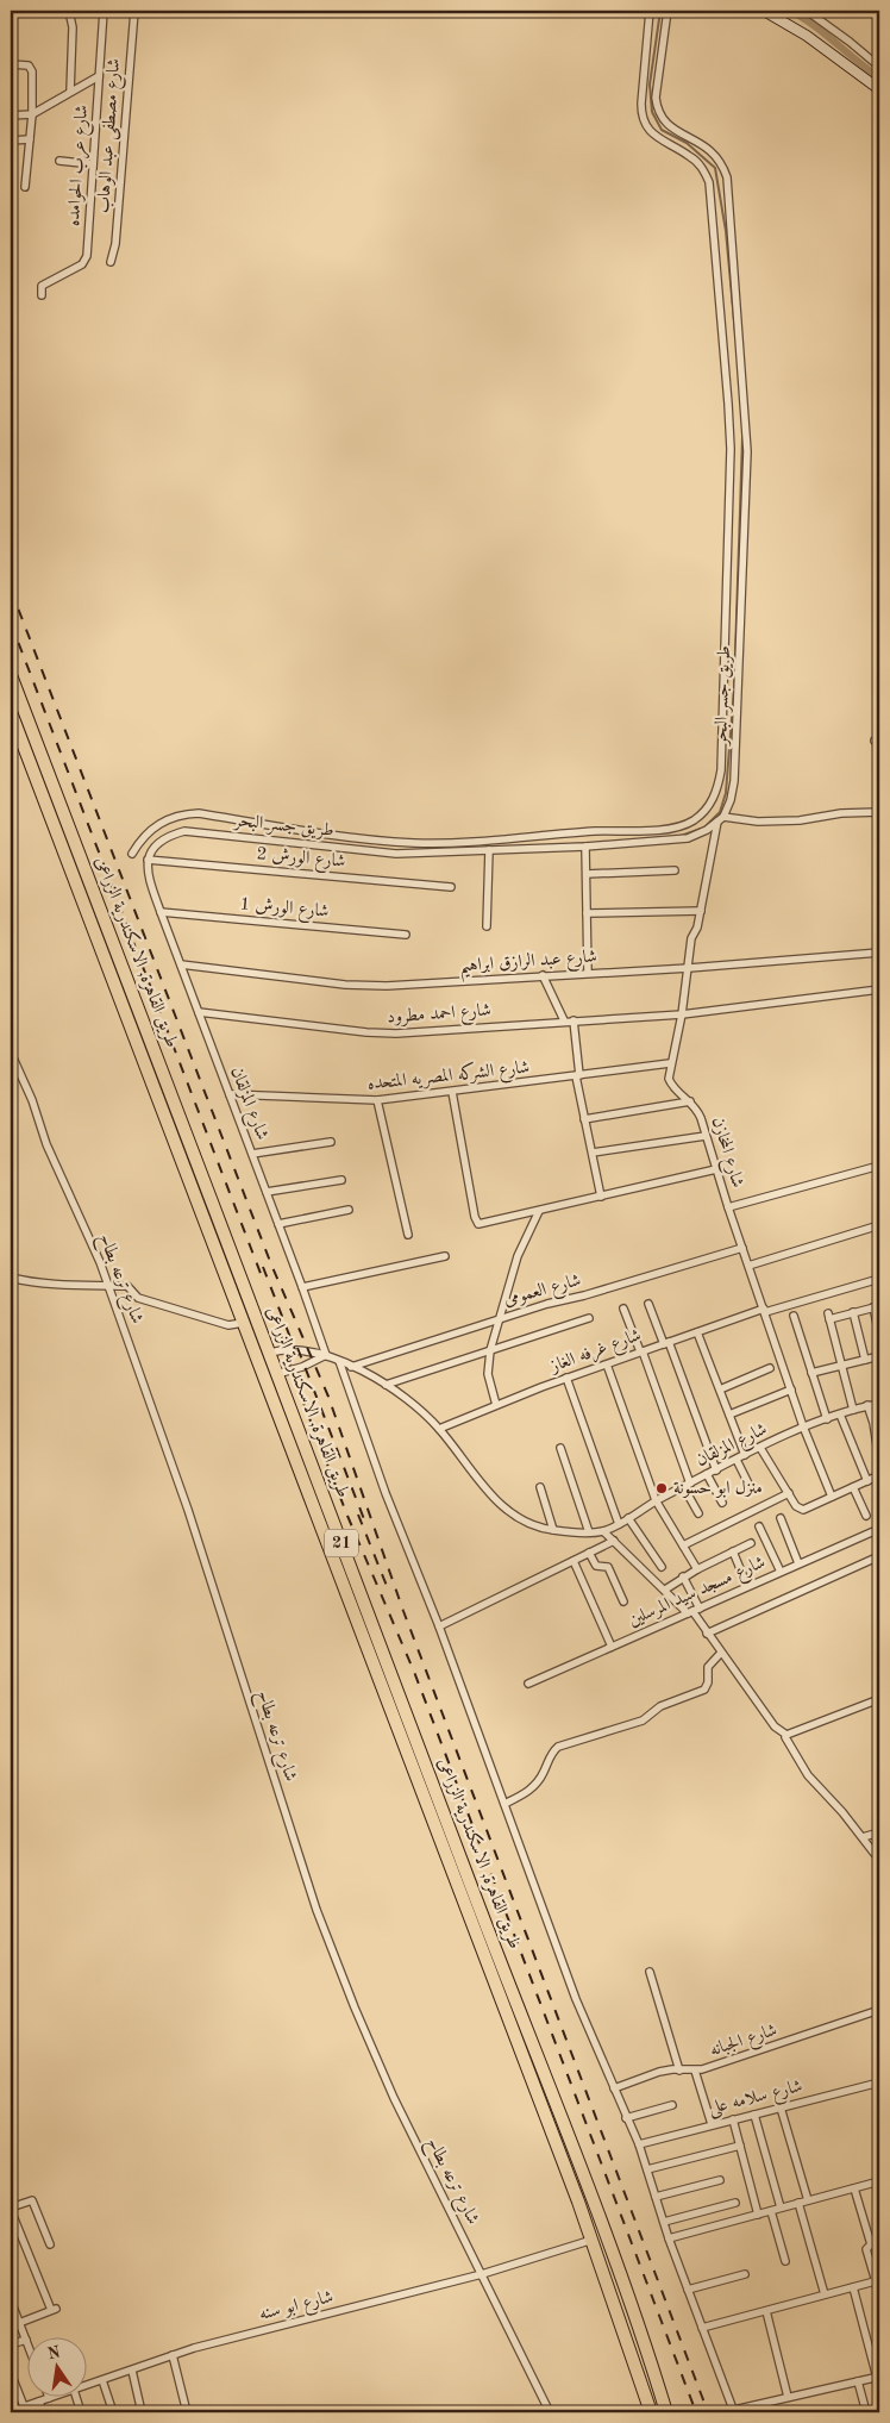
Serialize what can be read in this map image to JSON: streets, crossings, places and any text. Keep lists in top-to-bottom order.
{
  "streets": {
    "highway": ["طريق القاهرة, الاسكندرية الزراعى", "21"],
    "street": [
      "شارع مصطفى عبد الوهاب",
      "شارع عرب الحوامده",
      "طريق جسر البحر",
      "شارع الورش 2",
      "شارع الورش 1",
      "شارع عبد الرازق ابراهيم",
      "شارع احمد مطرود",
      "شارع الشركه المصريه المتحده",
      "شارع المزلقان",
      "شارع المخازن",
      "شارع ترعه بطاح",
      "شارع العمومى",
      "شارع غرفه الغاز",
      "شارع مسجد سيد المرسلين",
      "شارع الجبانه",
      "شارع سلامه على",
      "شارع ابو سنه"
    ]
  },
  "crossings": [
    ["طريق جسر البحر", "شارع الورش 2"],
    ["طريق جسر البحر", "شارع المزلقان"],
    ["طريق جسر البحر", "شارع المخازن"],
    ["شارع الورش 2", "شارع المزلقان"],
    ["شارع الورش 1", "شارع المزلقان"],
    ["طريق القاهرة, الاسكندرية الزراعى", "شارع ابو سنه"],
    ["شارع عبد الرازق ابراهيم", "شارع المزلقان"],
    ["شارع عبد الرازق ابراهيم", "شارع المخازن"],
    ["شارع احمد مطرود", "شارع المزلقان"],
    ["شارع احمد مطرود", "شارع المخازن"],
    ["شارع الشركه المصريه المتحده", "شارع المزلقان"],
    ["شارع الشركه المصريه المتحده", "شارع المخازن"],
    ["شارع المزلقان", "شارع المخازن"],
    ["شارع المخازن", "شارع العمومى"],
    ["شارع المخازن", "شارع غرفه الغاز"],
    ["شارع ترعه بطاح", "شارع ابو سنه"]
  ],
  "places": ["منزل ابو حسونة"],
  "north": "top"
}
